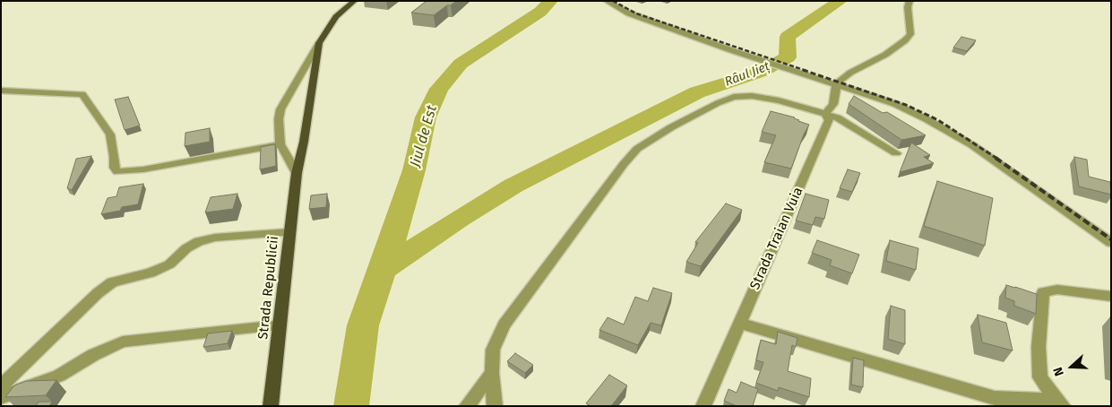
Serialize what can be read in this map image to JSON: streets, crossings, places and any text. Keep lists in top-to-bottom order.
{
  "streets": {
    "main road": ["Strada Republicii"],
    "street": ["Strada Traian Vuia"]
  },
  "water": ["Râul Jieț", "Jiul de Est"],
  "north": "left"
}
